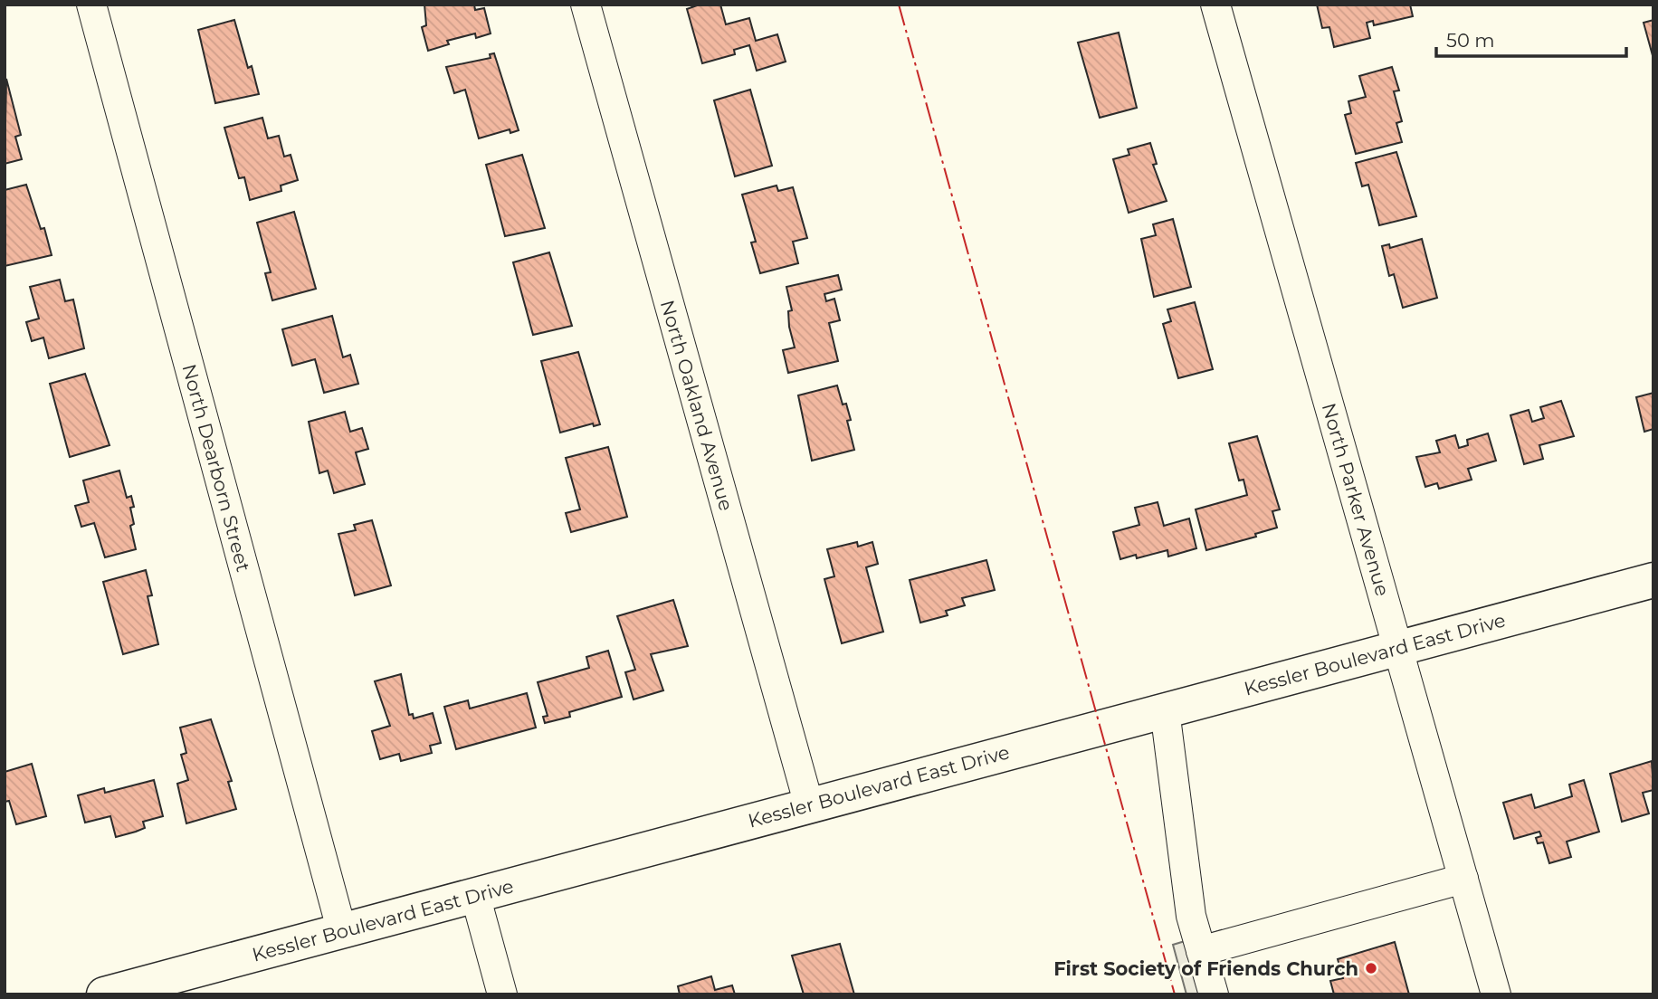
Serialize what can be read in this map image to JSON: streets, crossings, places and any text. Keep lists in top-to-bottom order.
{
  "streets": {
    "main road": ["Kessler Boulevard East Drive"],
    "street": ["North Oakland Avenue", "North Dearborn Street", "North Parker Avenue"]
  },
  "crossings": [
    ["North Oakland Avenue", "Kessler Boulevard East Drive"],
    ["North Dearborn Street", "Kessler Boulevard East Drive"],
    ["North Parker Avenue", "Kessler Boulevard East Drive"]
  ],
  "places": ["First Society of Friends Church"],
  "scale_bar": "50 m"
}
